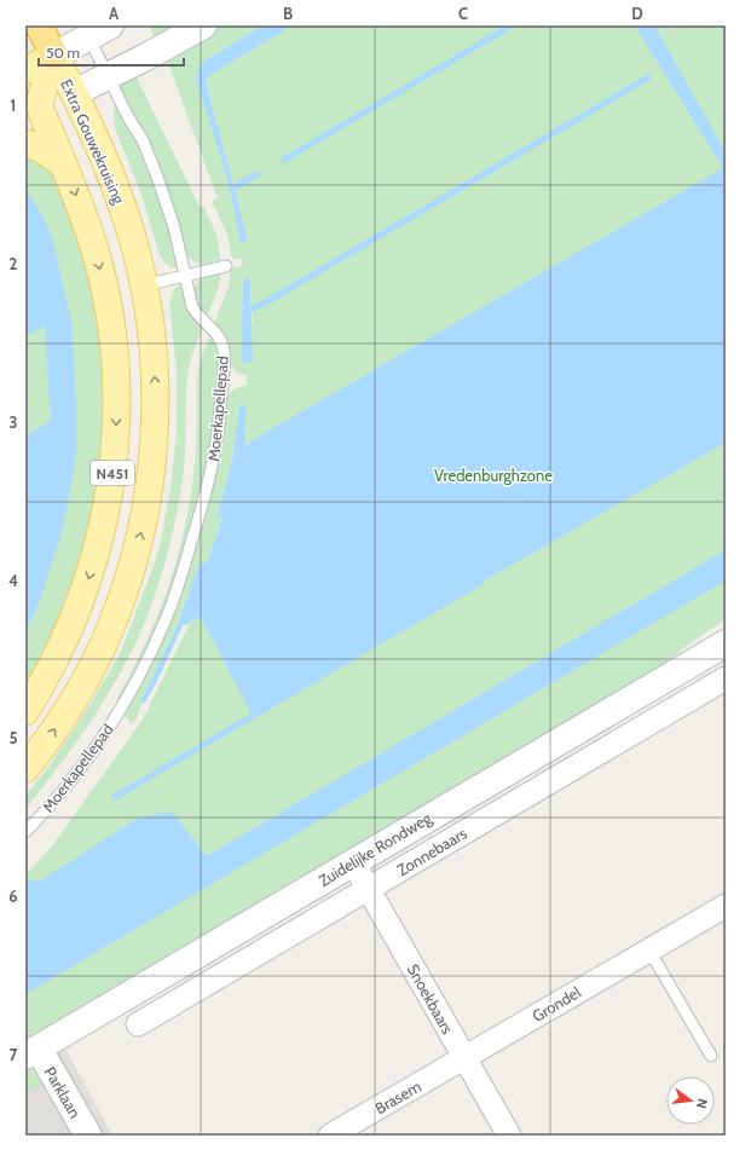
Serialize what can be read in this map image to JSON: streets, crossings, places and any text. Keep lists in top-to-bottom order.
{
  "streets": {
    "main road": [
      "Extra Gouwekruising",
      "N451",
      "Zuidelijke Rondweg",
      "Parklaan"
    ],
    "street": [
      "Zonnebaars",
      "Snoekbaars",
      "Grondel",
      "Brasem"
    ],
    "lane": ["Moerkapellepad"]
  },
  "crossings": [
    ["Extra Gouwekruising", "N451"],
    ["Zuidelijke Rondweg", "Snoekbaars"],
    ["Zuidelijke Rondweg", "Parklaan"],
    ["Zonnebaars", "Snoekbaars"],
    ["Snoekbaars", "Grondel"],
    ["Snoekbaars", "Brasem"],
    ["Grondel", "Brasem"]
  ],
  "parks": ["Vredenburghzone"],
  "scale_bar": "50 m",
  "north": "right",
  "grid": {
    "columns": [
      "A",
      "B",
      "C",
      "D"
    ],
    "rows": [
      "1",
      "2",
      "3",
      "4",
      "5",
      "6",
      "7"
    ]
  }
}
